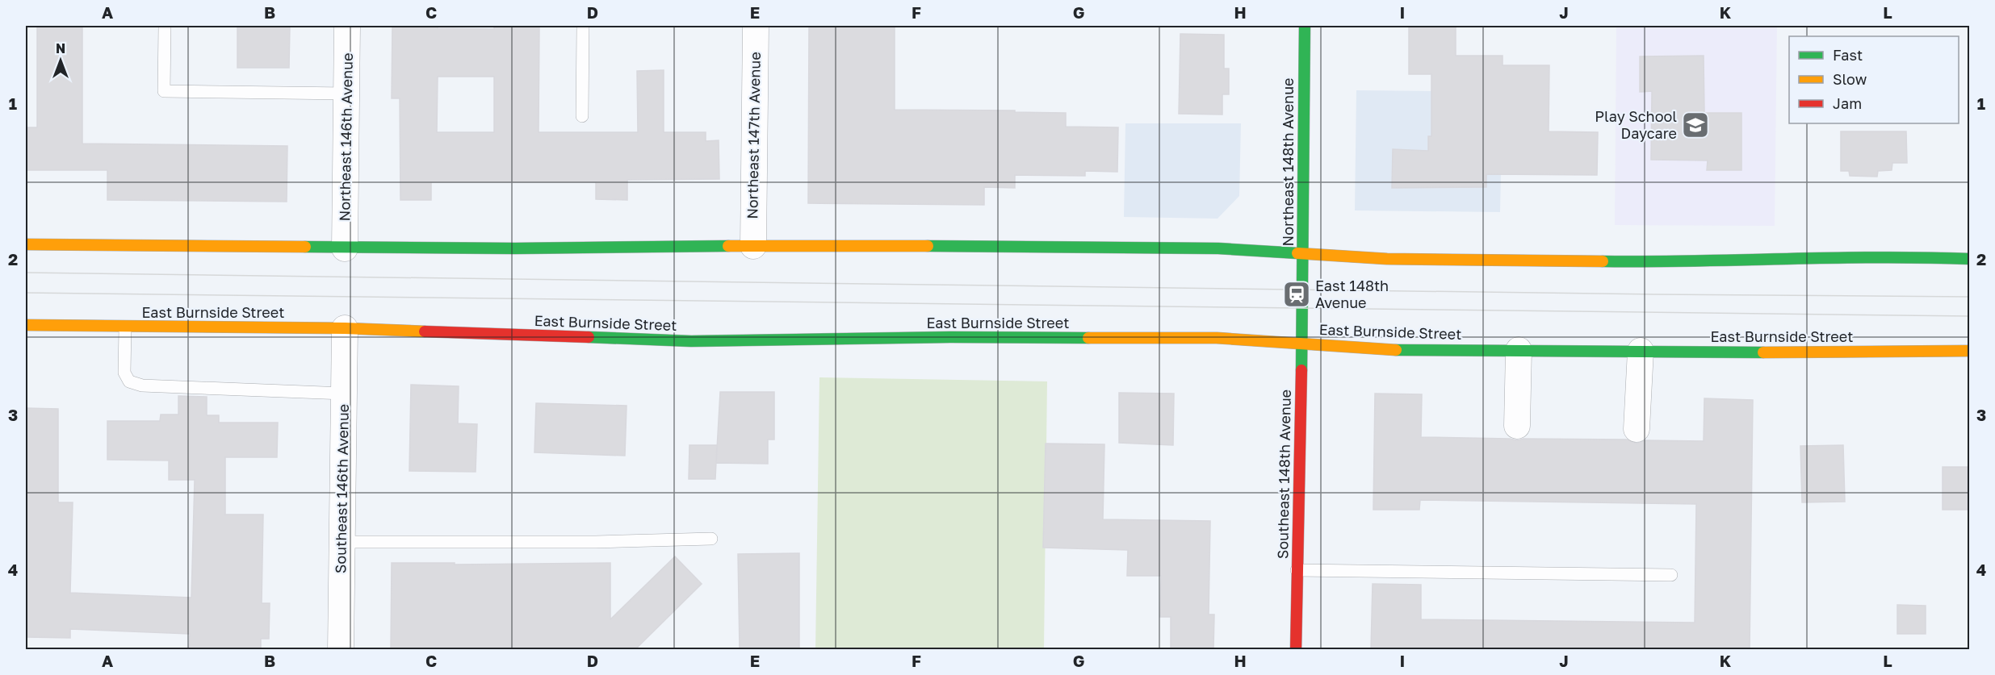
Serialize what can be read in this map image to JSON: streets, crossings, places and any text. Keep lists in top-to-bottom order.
{
  "streets": {
    "street": [
      "Northeast 147th Avenue",
      "Northeast 146th Avenue",
      "Northeast 148th Avenue",
      "East Burnside Street",
      "Southeast 148th Avenue",
      "Southeast 146th Avenue"
    ]
  },
  "crossings": [
    ["Northeast 148th Avenue", "Southeast 148th Avenue"],
    ["East Burnside Street", "Southeast 148th Avenue"],
    ["East Burnside Street", "Southeast 146th Avenue"]
  ],
  "places": {
    "school or university": ["Play School Daycare"],
    "station": ["East 148th Avenue"]
  },
  "legend": ["Fast", "Slow", "Jam"],
  "north": "top",
  "grid": {
    "columns": [
      "A",
      "B",
      "C",
      "D",
      "E",
      "F",
      "G",
      "H",
      "I",
      "J",
      "K",
      "L"
    ],
    "rows": [
      "1",
      "2",
      "3",
      "4"
    ]
  }
}
